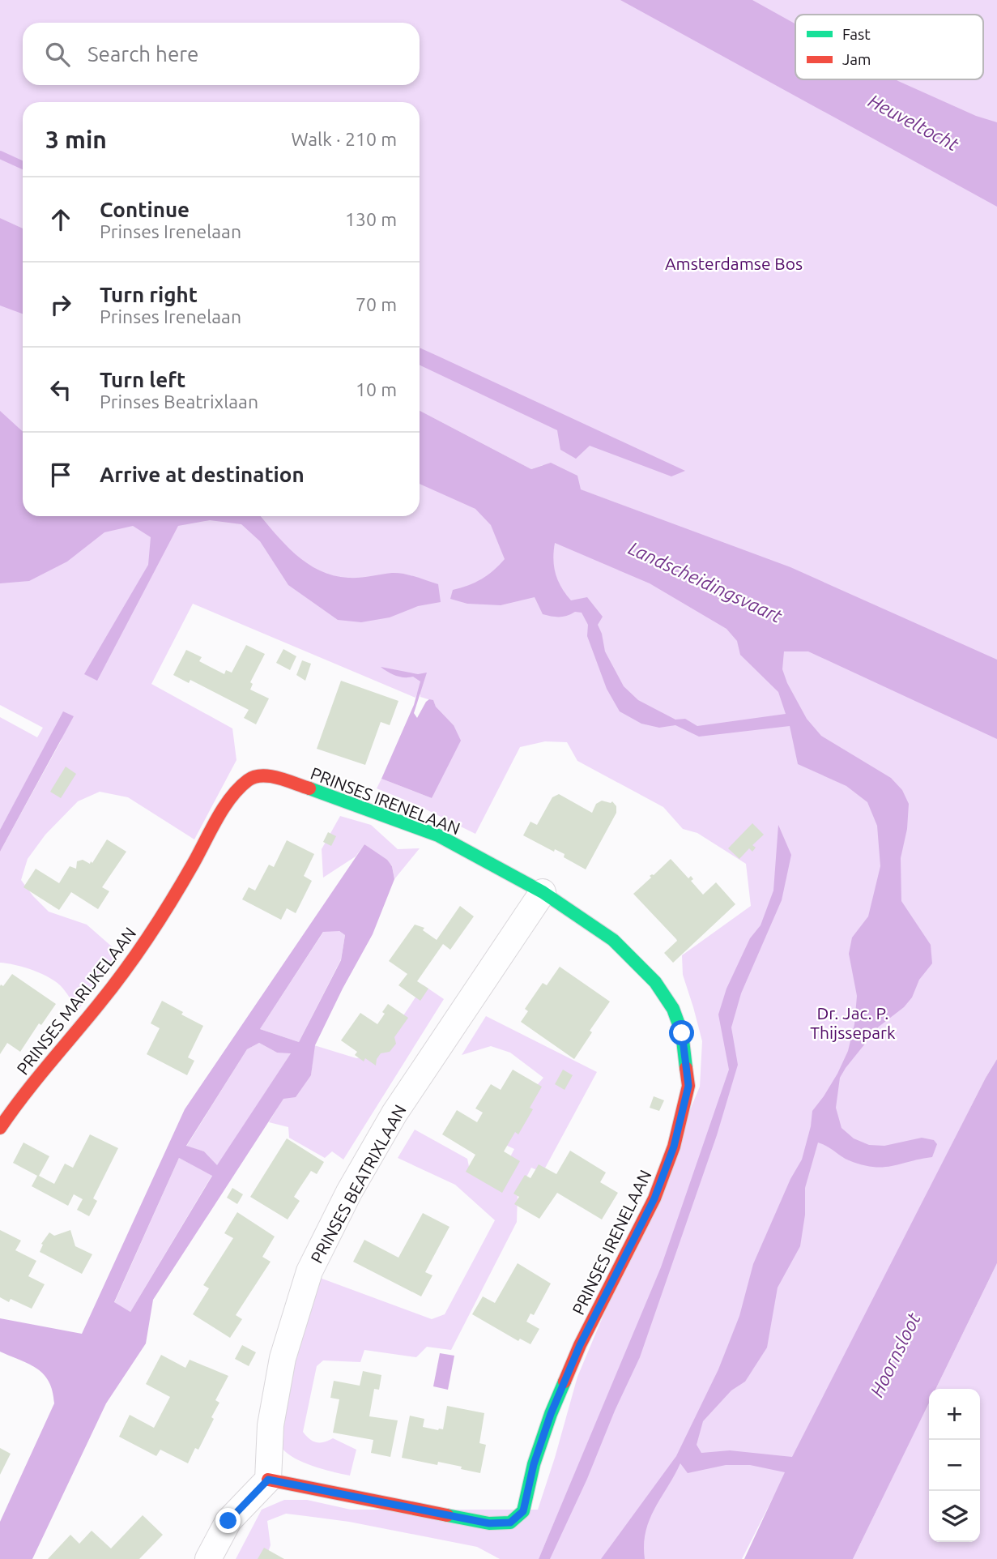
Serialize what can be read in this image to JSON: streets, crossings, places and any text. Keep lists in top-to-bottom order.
{
  "streets": {
    "street": ["PRINSES IRENELAAN", "PRINSES MARIJKELAAN", "PRINSES BEATRIXLAAN"]
  },
  "crossings": [
    ["PRINSES IRENELAAN", "PRINSES MARIJKELAAN"],
    ["PRINSES IRENELAAN", "PRINSES BEATRIXLAAN"]
  ],
  "water": ["Heuveltocht", "Landscheidingsvaart", "Hoornsloot"],
  "parks": ["Amsterdamse Bos", "Dr. Jac. P. Thijssepark"],
  "legend": ["Fast", "Jam"],
  "page": {
    "search": "Search here",
    "heading": ["3 min", "Walk · 210 m"],
    "list": [
      ["Continue", "Prinses Irenelaan", "130 m"],
      ["Turn right", "Prinses Irenelaan", "70 m"],
      ["Turn left", "Prinses Beatrixlaan", "10 m"],
      "Arrive at destination"
    ],
    "map_buttons": ["+", "−"]
  }
}
